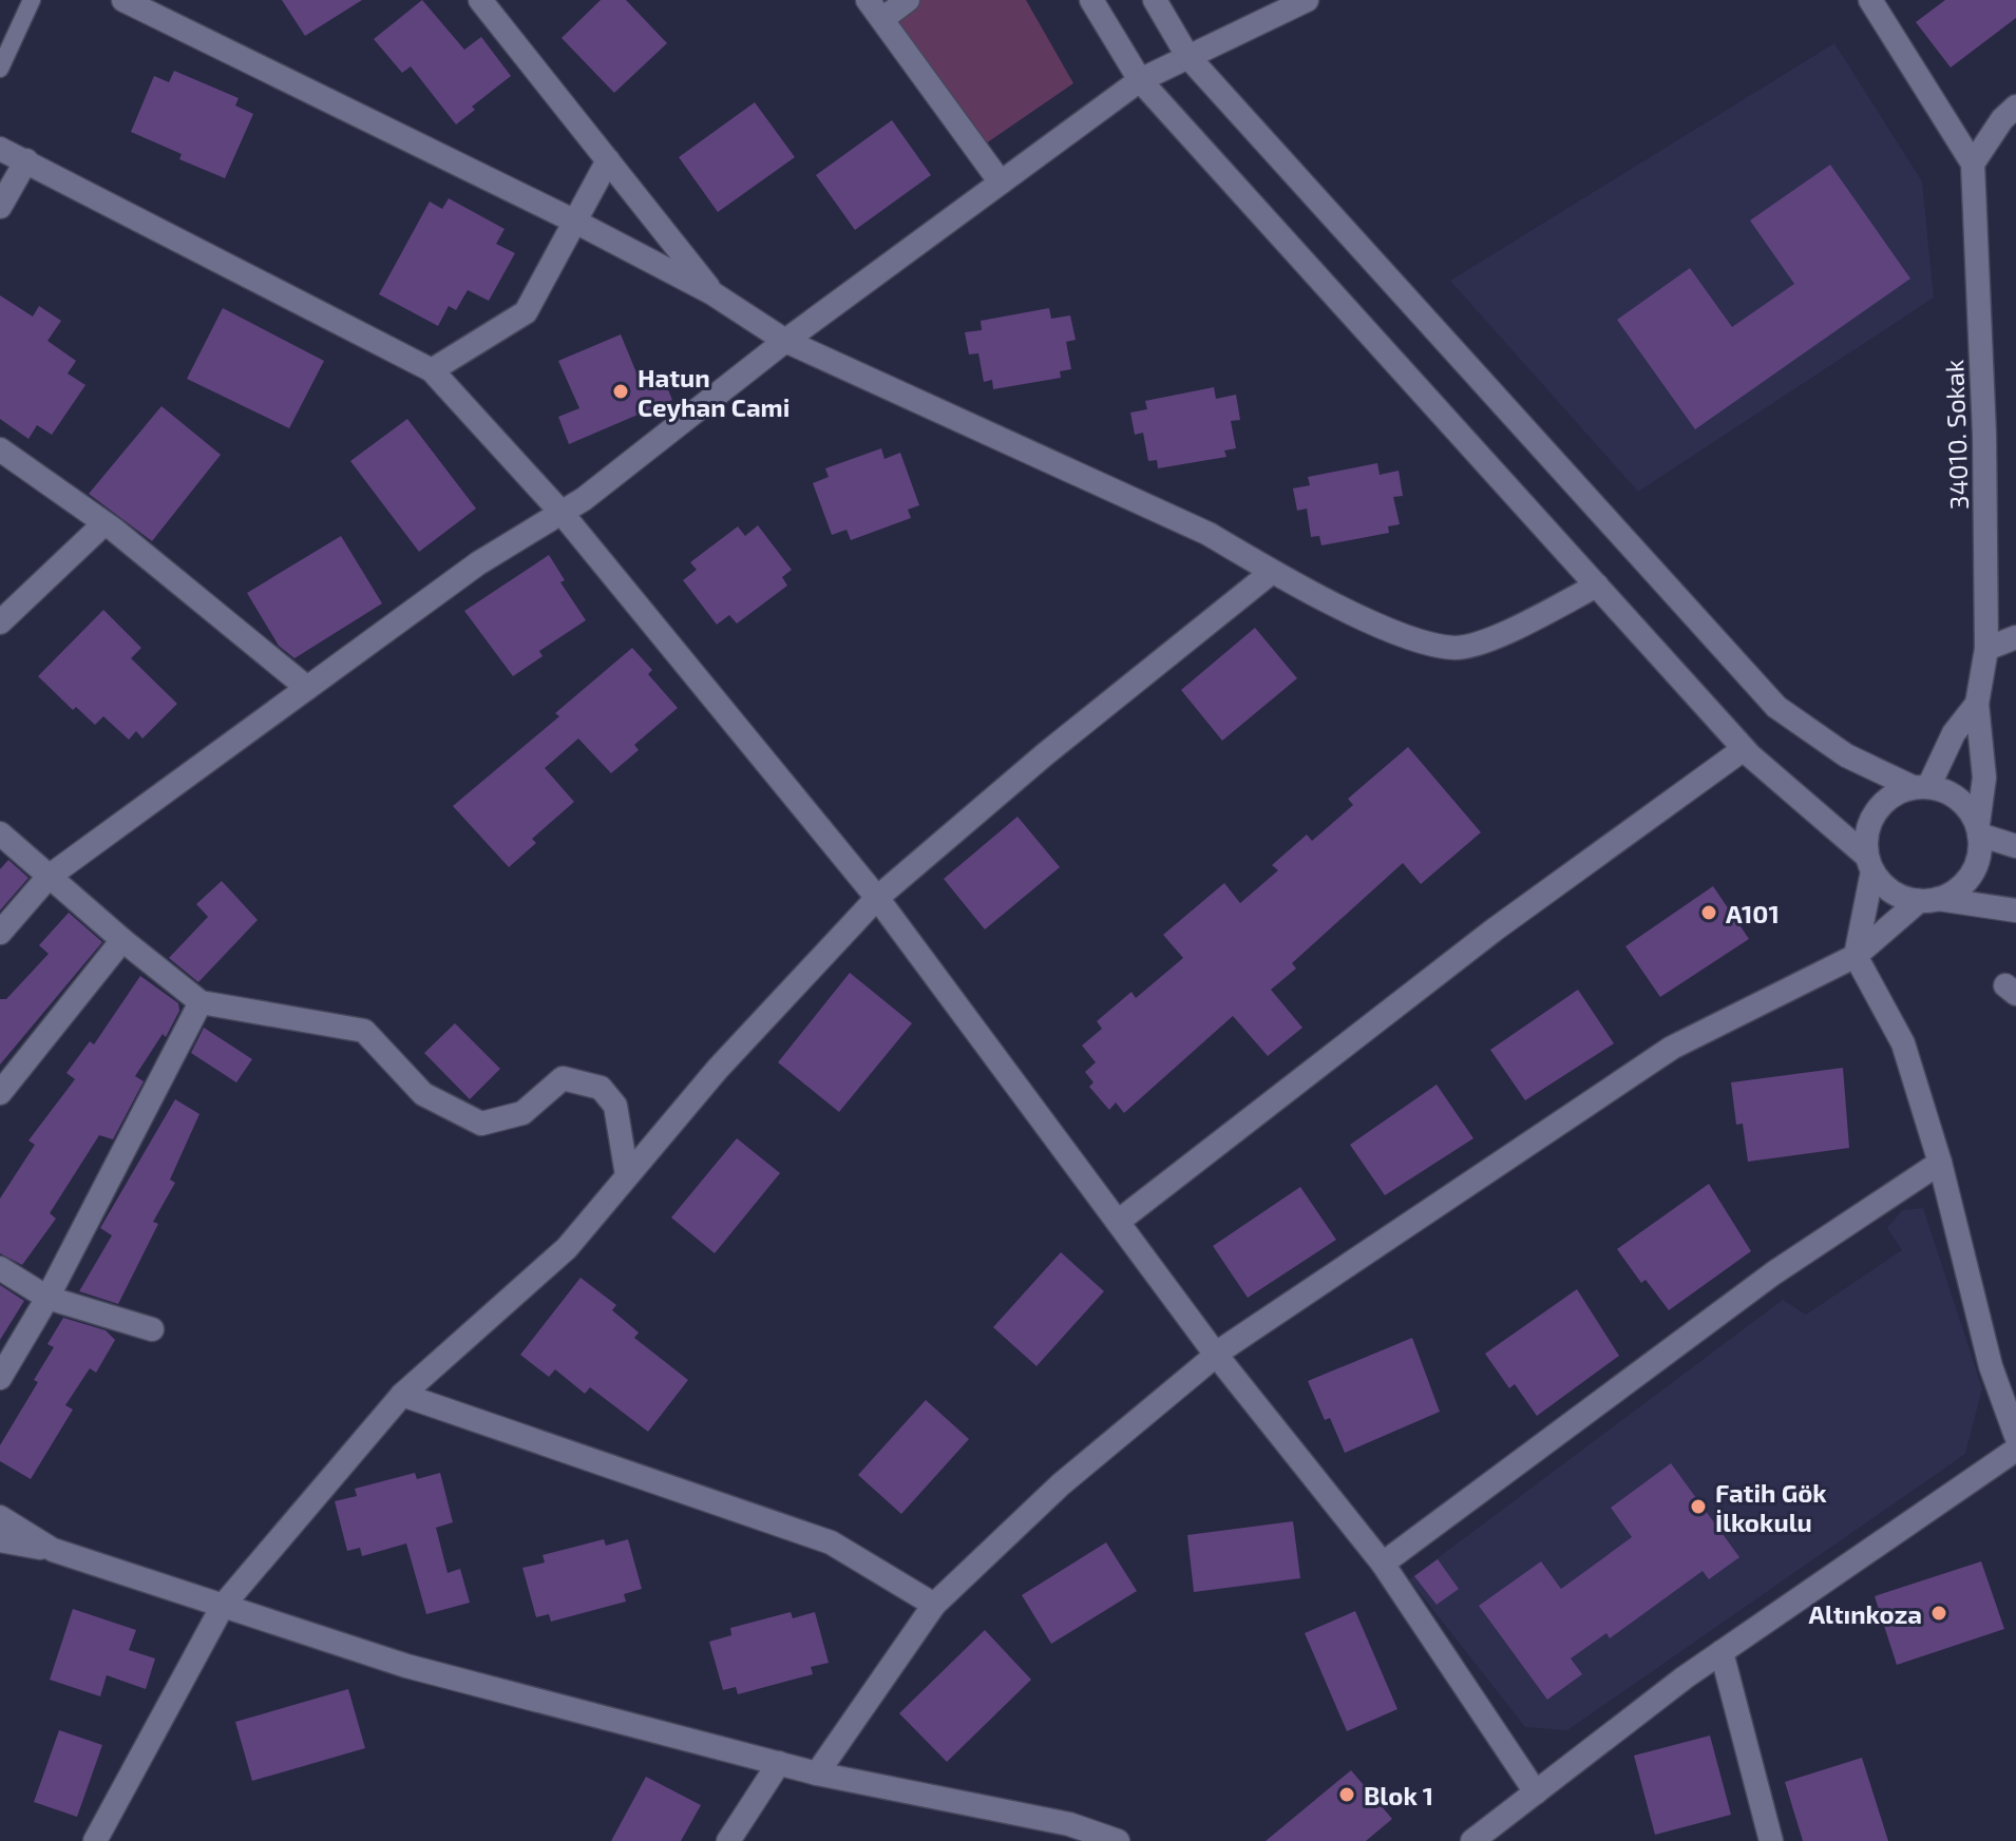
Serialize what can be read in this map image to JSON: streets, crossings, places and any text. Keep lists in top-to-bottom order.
{
  "streets": {
    "street": ["34010. Sokak"]
  },
  "places": [
    "Hatun Ceyhan Cami",
    "A101",
    "Fatih Gök İlkokulu",
    "Altınkoza",
    "Blok 1"
  ]
}
